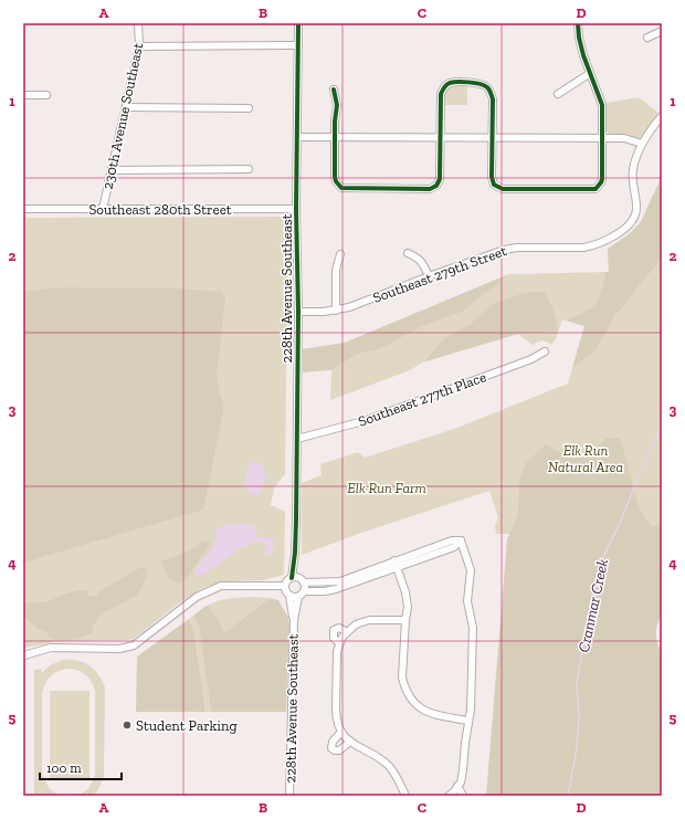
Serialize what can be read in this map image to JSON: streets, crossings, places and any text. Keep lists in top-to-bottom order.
{
  "streets": {
    "street": [
      "230th Avenue Southeast",
      "Southeast 280th Street",
      "Southeast 279th Street",
      "228th Avenue Southeast",
      "Southeast 277th Place"
    ]
  },
  "crossings": [
    ["230th Avenue Southeast", "Southeast 280th Street"],
    ["Southeast 280th Street", "228th Avenue Southeast"],
    ["Southeast 279th Street", "228th Avenue Southeast"],
    ["228th Avenue Southeast", "Southeast 277th Place"]
  ],
  "water": ["Cranmar Creek"],
  "parks": ["Elk Run Natural Area", "Elk Run Farm"],
  "places": ["Student Parking"],
  "scale_bar": "100 m",
  "grid": {
    "columns": [
      "A",
      "B",
      "C",
      "D"
    ],
    "rows": [
      "1",
      "2",
      "3",
      "4",
      "5"
    ]
  }
}
